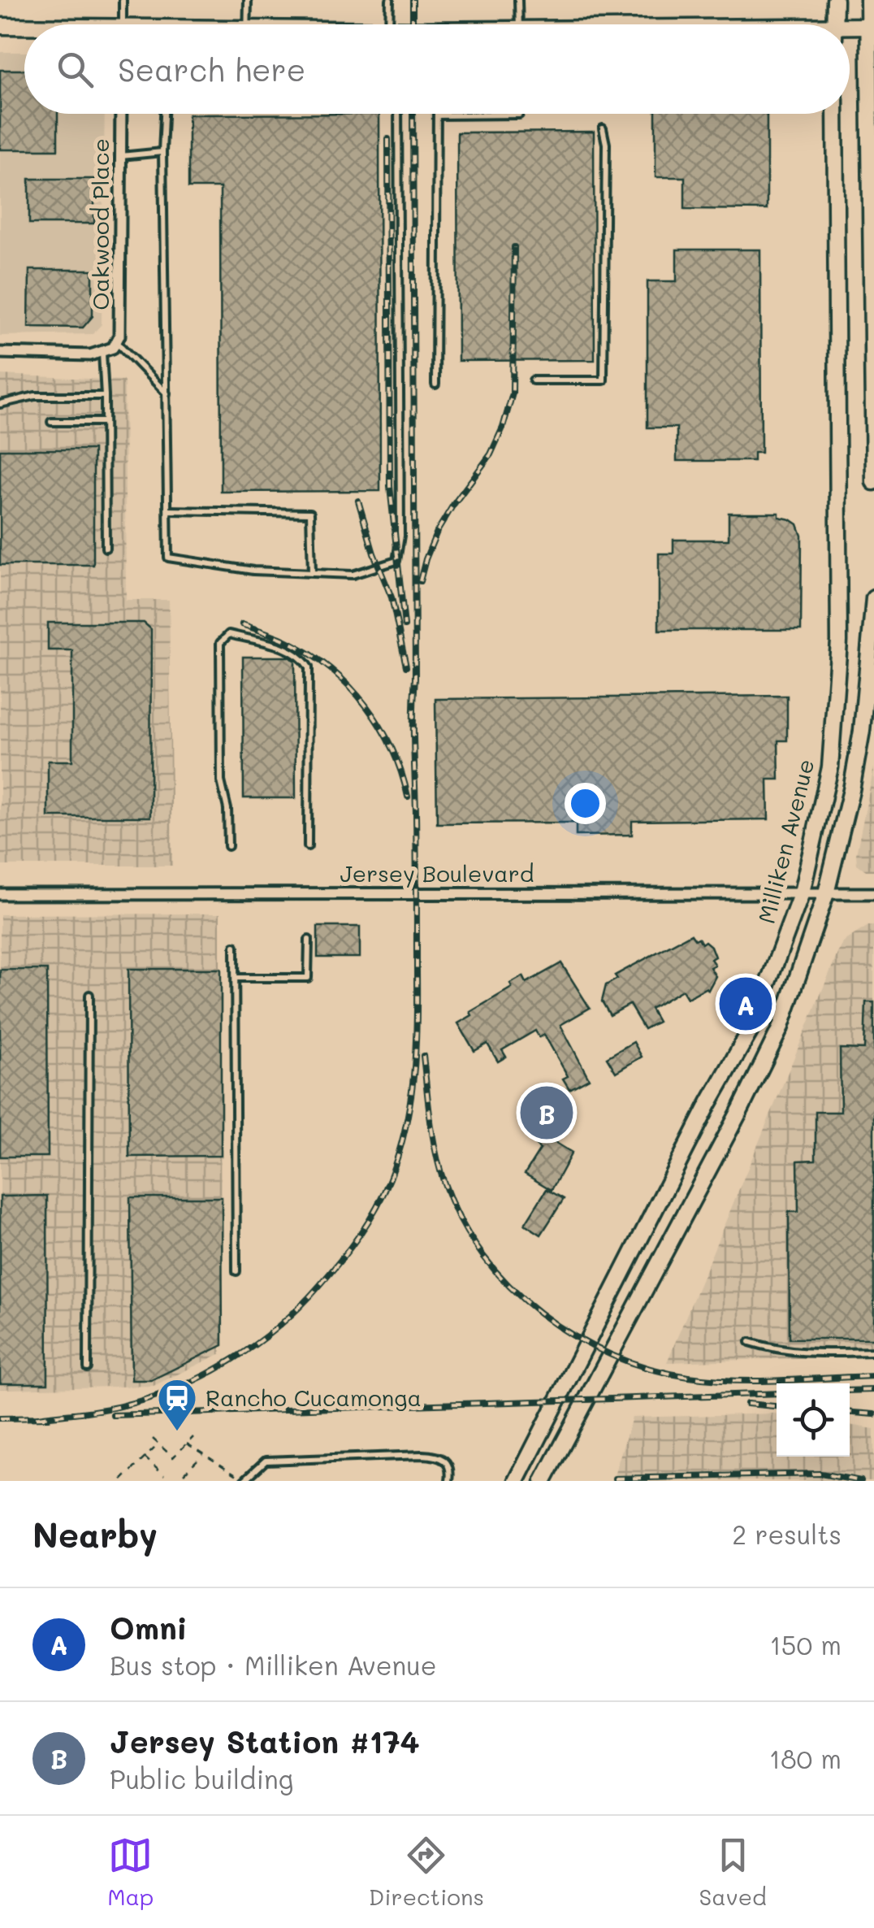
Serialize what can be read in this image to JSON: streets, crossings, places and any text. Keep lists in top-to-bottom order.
{
  "streets": {
    "main road": ["Milliken Avenue"],
    "street": ["Oakwood Place", "Jersey Boulevard"]
  },
  "crossings": [
    ["Milliken Avenue", "Jersey Boulevard"]
  ],
  "places": {
    "station": ["Rancho Cucamonga"]
  },
  "page": {
    "search": "Search here",
    "pins": ["A", "B"],
    "heading": ["Nearby", "2 results"],
    "list": [
      {
        "mark": "A",
        "name": "Omni",
        "note": "Bus stop · Milliken Avenue",
        "value": "150 m"
      },
      {
        "mark": "B",
        "name": "Jersey Station #174",
        "note": "Public building",
        "value": "180 m"
      }
    ],
    "nav": ["Map", "Directions", "Saved"]
  }
}
